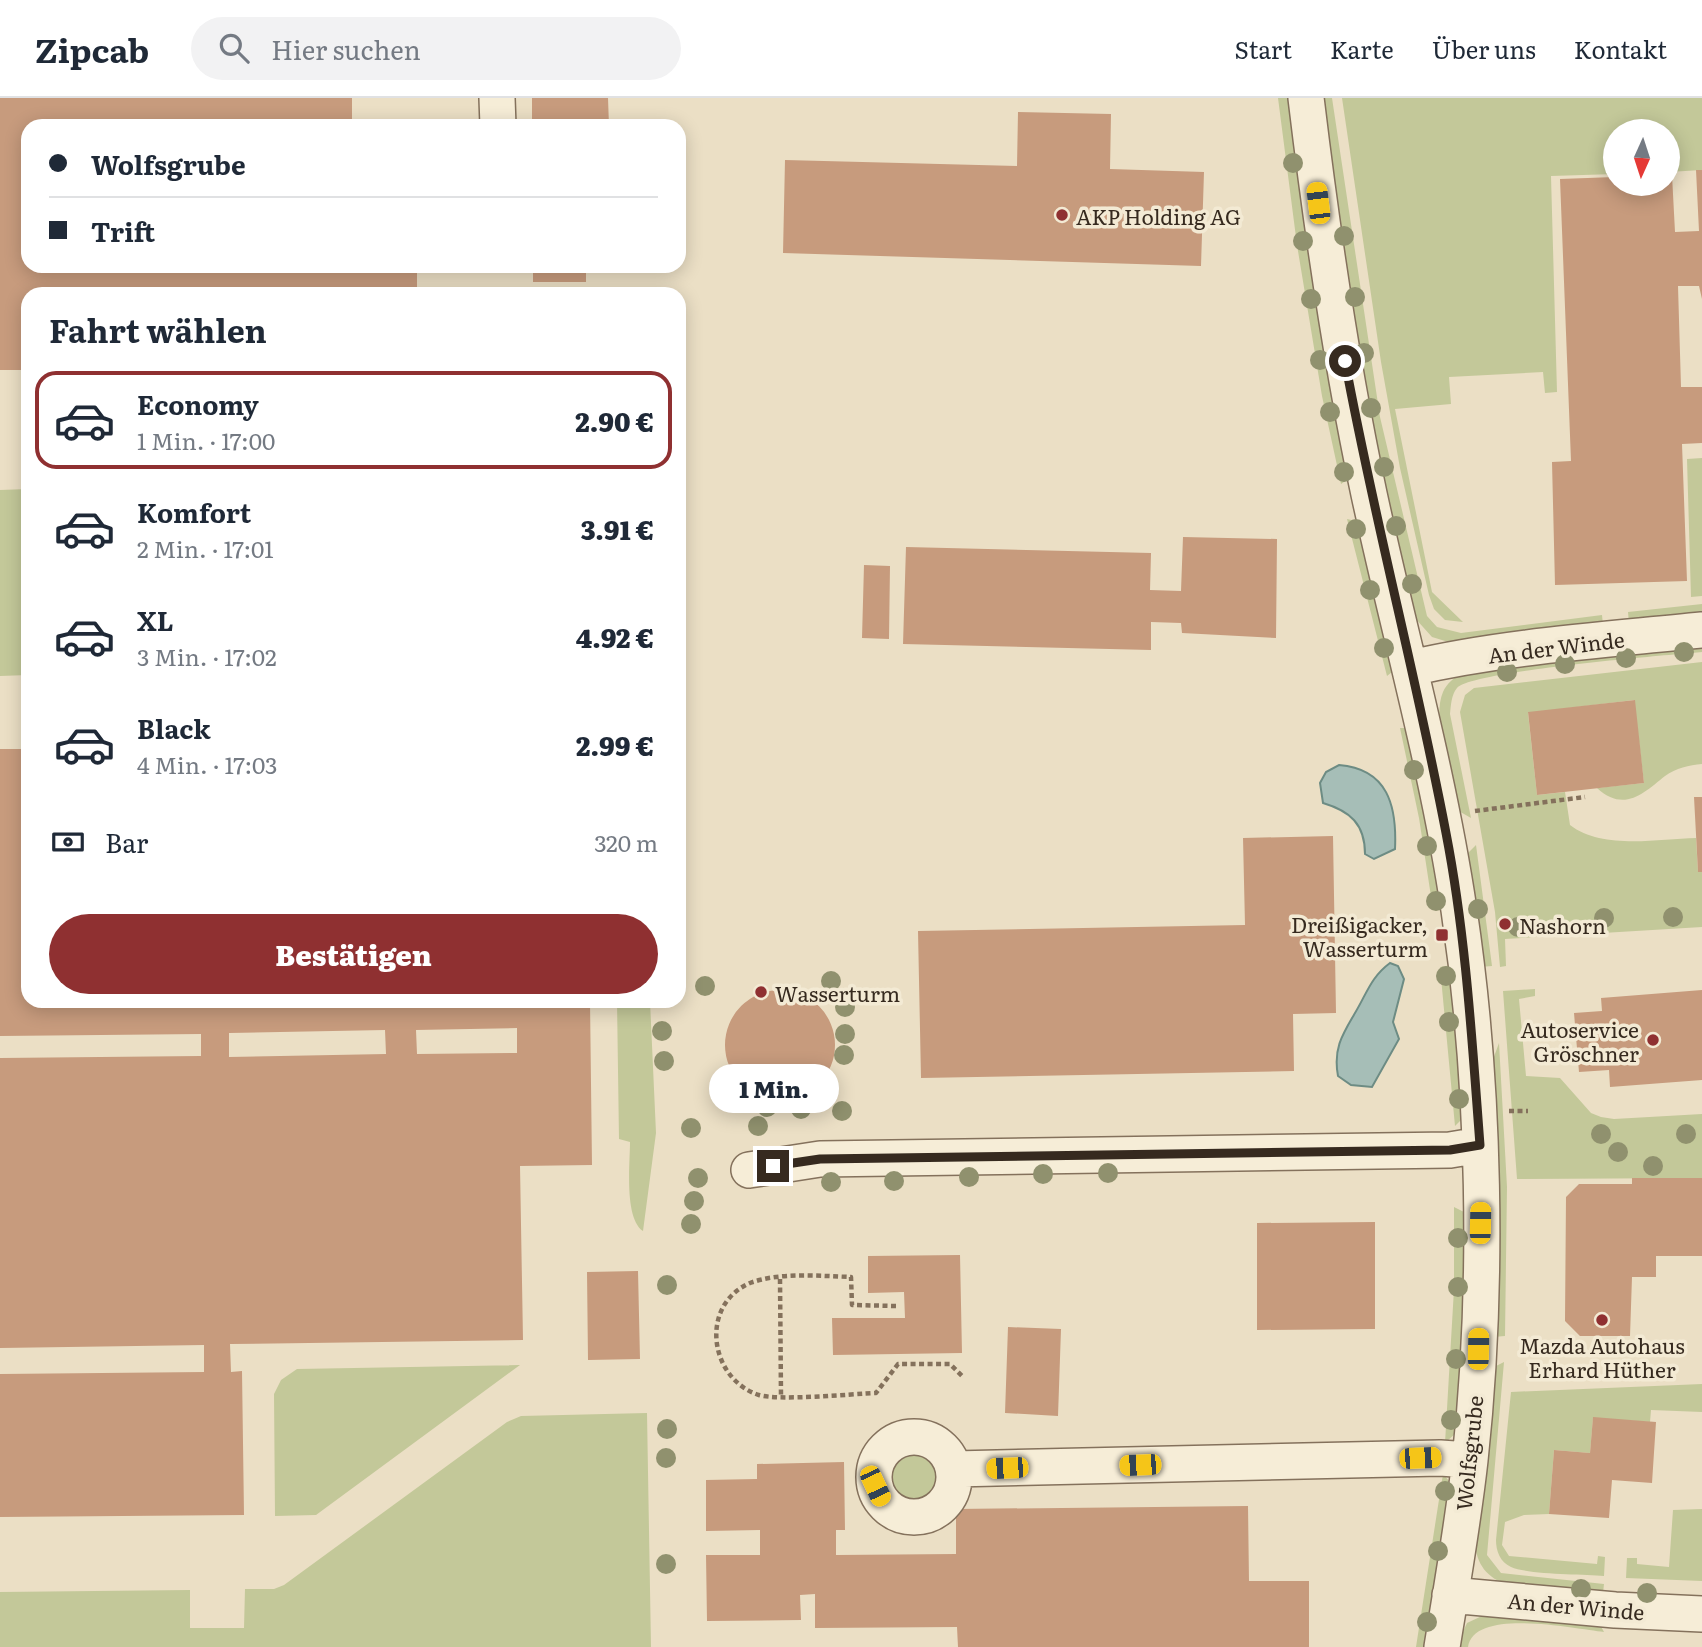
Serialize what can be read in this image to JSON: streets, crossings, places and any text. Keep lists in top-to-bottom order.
{
  "streets": {
    "street": ["An der Winde", "Wolfsgrube"]
  },
  "crossings": [
    ["An der Winde", "Wolfsgrube"]
  ],
  "places": {
    "other": [
      "AKP Holding AG",
      "Nashorn",
      "Wasserturm",
      "Autoservice Gröschner",
      "Mazda Autohaus Erhard Hüther"
    ],
    "transit": ["Dreißigacker, Wasserturm"]
  },
  "north": "bottom",
  "page": {
    "header": "Zipcab",
    "search": "Hier suchen",
    "nav": [
      "Start",
      "Karte",
      "Über uns",
      "Kontakt"
    ],
    "banner": ["Wolfsgrube", "Trift"],
    "heading": "Fahrt wählen",
    "list": [
      {
        "name": "Economy",
        "note": "1 Min. · 17:00",
        "value": "2.90 €"
      },
      {
        "name": "Komfort",
        "note": "2 Min. · 17:01",
        "value": "3.91 €"
      },
      {
        "name": "XL",
        "note": "3 Min. · 17:02",
        "value": "4.92 €"
      },
      {
        "name": "Black",
        "note": "4 Min. · 17:03",
        "value": "2.99 €"
      }
    ],
    "pay": ["Bar", "320 m"],
    "buttons": "Bestätigen",
    "bubble": "1 Min."
  }
}
